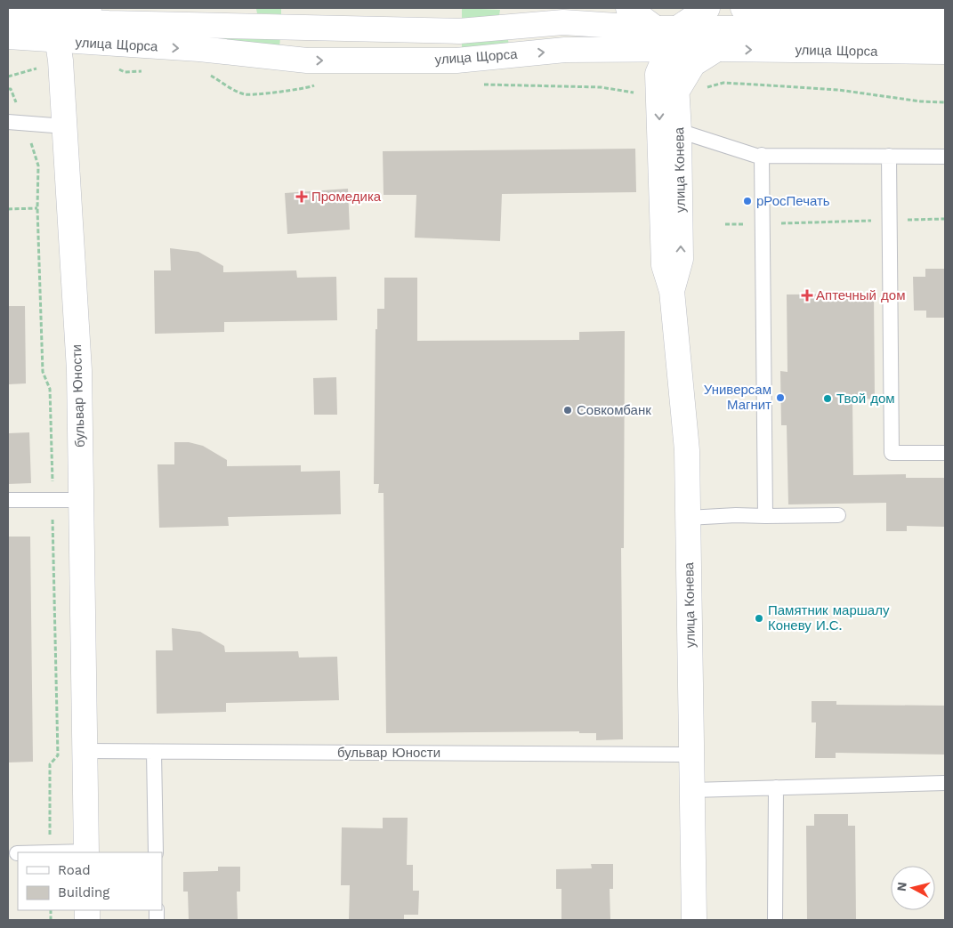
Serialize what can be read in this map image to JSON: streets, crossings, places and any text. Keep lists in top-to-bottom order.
{
  "streets": {
    "street": ["улица Щорса", "улица Конева", "бульвар Юности"]
  },
  "crossings": [
    ["улица Щорса", "улица Конева"],
    ["улица Щорса", "бульвар Юности"],
    ["улица Конева", "бульвар Юности"]
  ],
  "places": {
    "health": ["Промедика", "Аптечный дом"],
    "other": [
      "рРосПечать",
      "Универсам Магнит",
      "Твой дом",
      "Совкомбанк",
      "Памятник маршалу Коневу И.С."
    ]
  },
  "legend": ["Road", "Building"],
  "north": "left"
}
